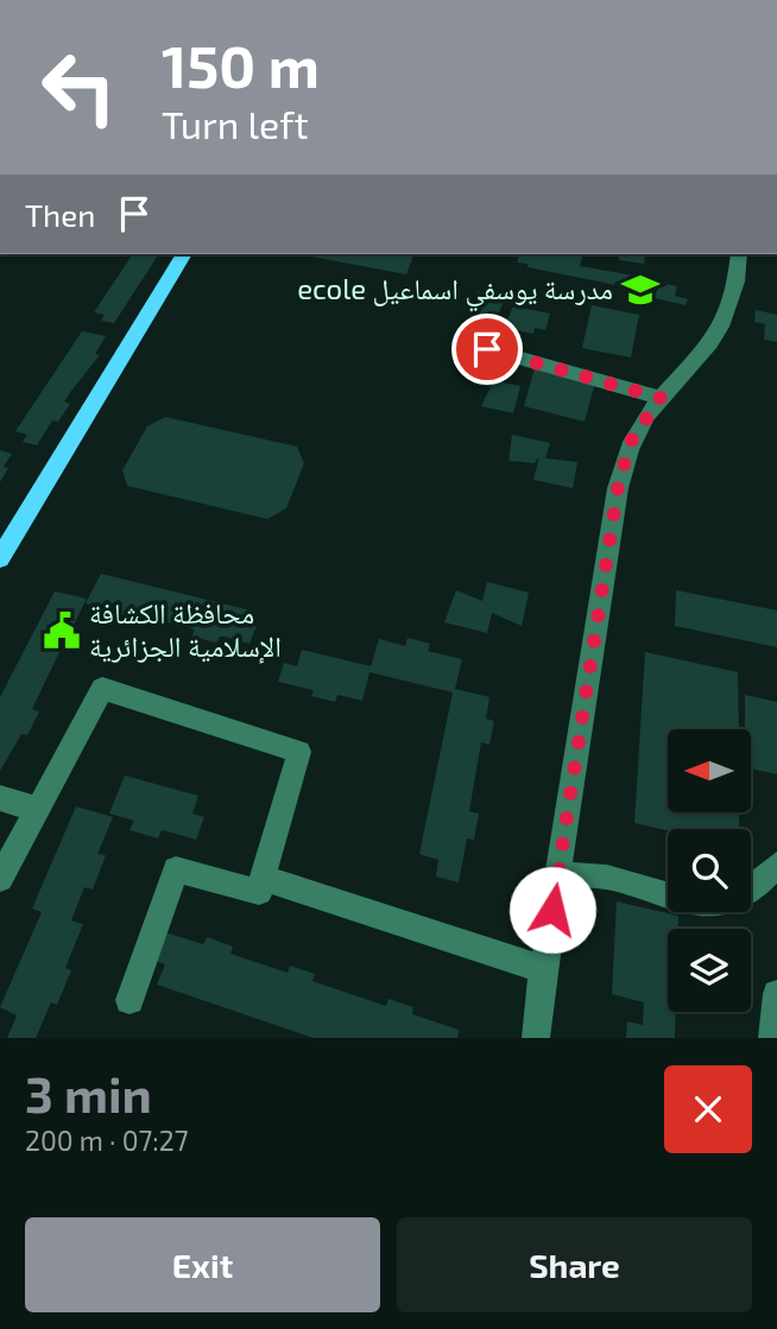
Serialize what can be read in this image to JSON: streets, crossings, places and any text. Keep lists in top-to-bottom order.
{
  "places": {
    "school or university": ["ecole مدرسة يوسفي اسماعيل"],
    "public building": ["محافظة الكشافة الإسلامية الجزائرية"]
  },
  "north": "left",
  "page": {
    "turn": ["150 m", "Turn left"],
    "then": "Then",
    "heading": ["3 min", "200 m · 07:27"],
    "buttons": ["Exit", "Share"]
  }
}
